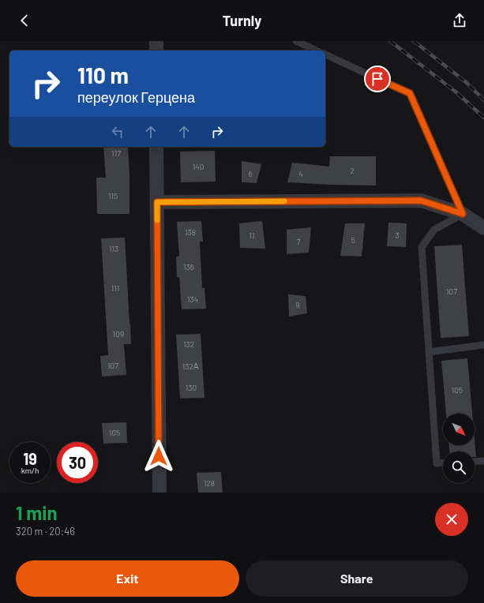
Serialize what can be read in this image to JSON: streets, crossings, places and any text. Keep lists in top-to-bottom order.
{
  "house_numbers": [
    "117",
    "140",
    "2",
    "6",
    "4",
    "115",
    "138",
    "11",
    "3",
    "5",
    "7",
    "113",
    "136",
    "111",
    "107",
    "134",
    "9",
    "109",
    "132",
    "107",
    "132А",
    "130",
    "105",
    "105",
    "128"
  ],
  "north": "bottom right",
  "page": {
    "header": "Turnly",
    "turn": ["110 m", "переулок Герцена"],
    "speed": "19 km/h",
    "limit": "30",
    "heading": ["1 min", "320 m · 20:46"],
    "buttons": ["Exit", "Share"]
  }
}
